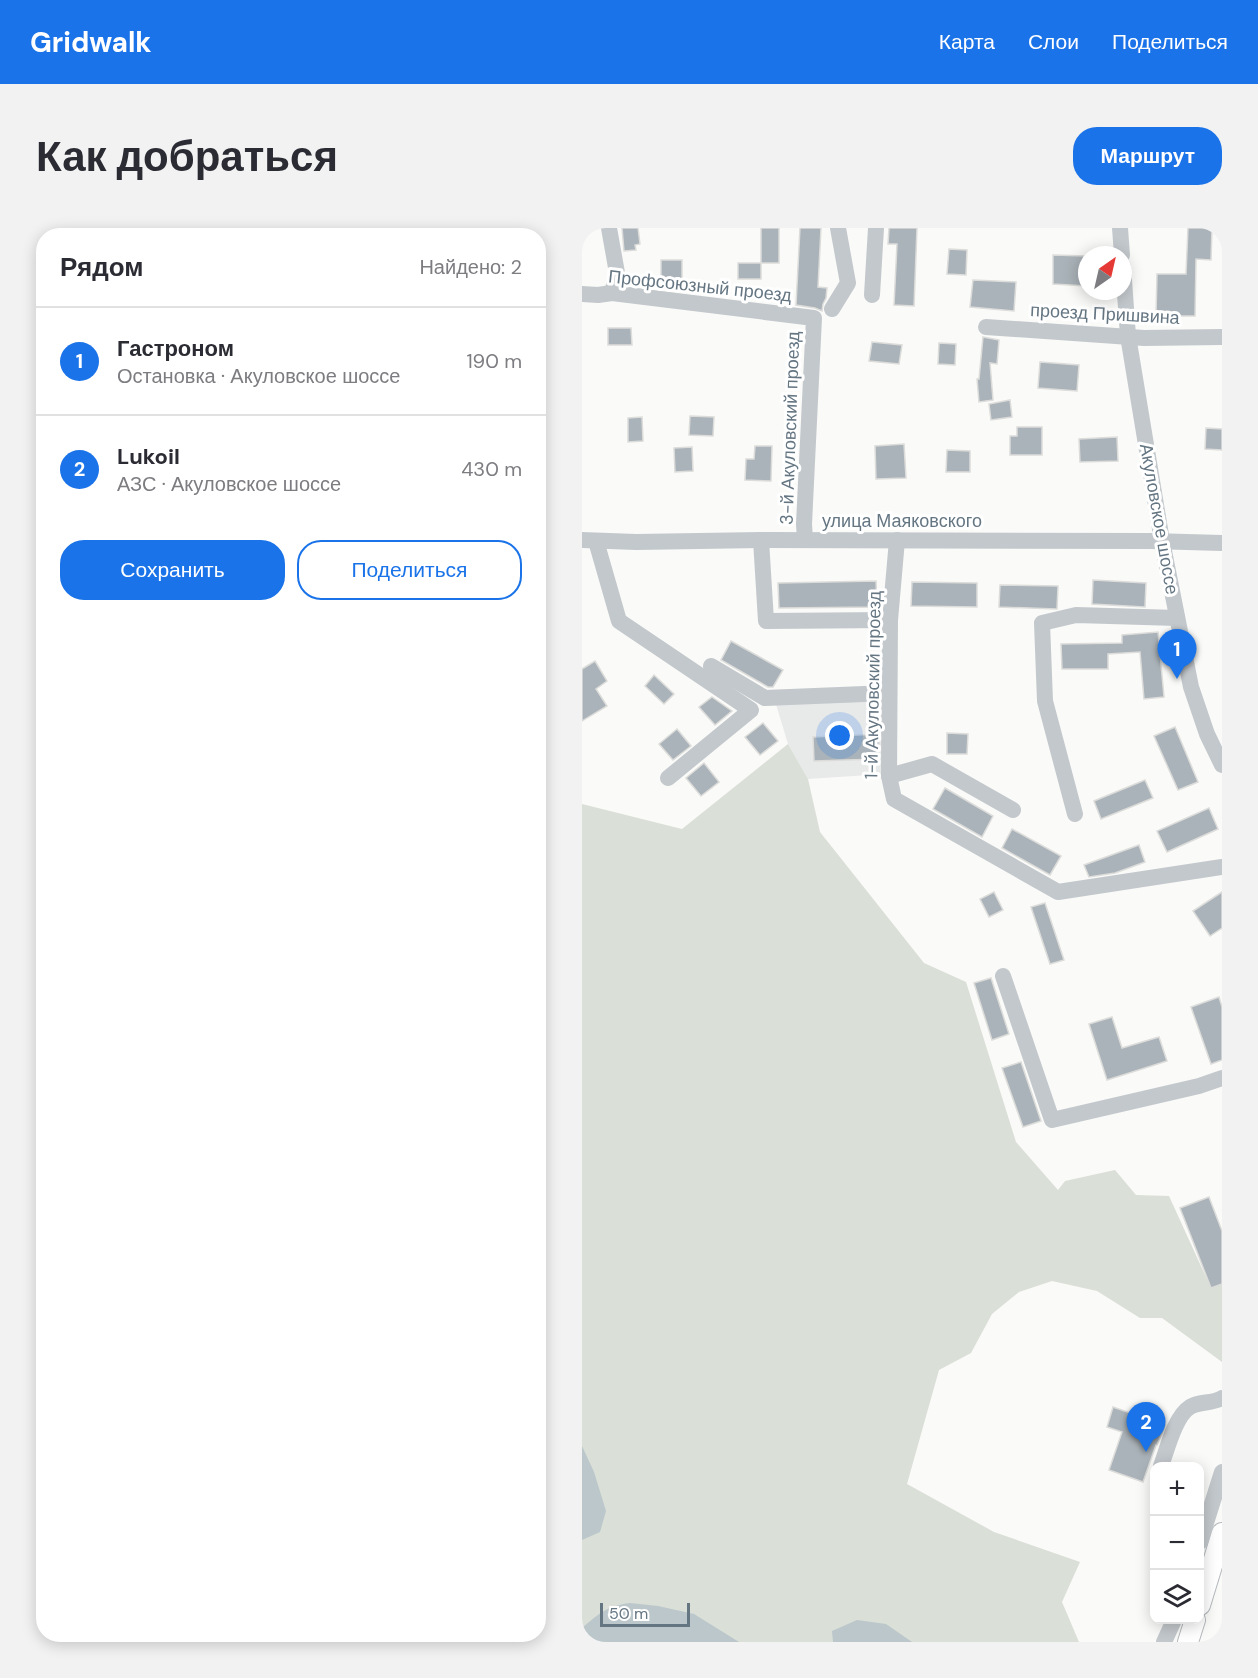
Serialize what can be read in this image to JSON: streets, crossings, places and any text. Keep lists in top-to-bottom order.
{
  "streets": {
    "street": [
      "Профсоюзный проезд",
      "проезд Пришвина",
      "3-й Акуловский проезд",
      "Акуловское шоссе",
      "улица Маяковского",
      "1-й Акуловский проезд"
    ]
  },
  "crossings": [
    ["Профсоюзный проезд", "3-й Акуловский проезд"],
    ["проезд Пришвина", "Акуловское шоссе"],
    ["3-й Акуловский проезд", "улица Маяковского"],
    ["Акуловское шоссе", "улица Маяковского"],
    ["улица Маяковского", "1-й Акуловский проезд"]
  ],
  "scale_bar": "50 m",
  "north": "top right",
  "page": {
    "header": "Gridwalk",
    "nav": ["Карта", "Слои", "Поделиться"],
    "buttons": [
      "Маршрут",
      ["Сохранить", "Поделиться"]
    ],
    "title": "Как добраться",
    "heading": ["Рядом", "Найдено: 2"],
    "list": [
      {
        "mark": "1",
        "name": "Гастроном",
        "note": "Остановка · Акуловское шоссе",
        "value": "190 m"
      },
      {
        "mark": "2",
        "name": "Lukoil",
        "note": "АЗС · Акуловское шоссе",
        "value": "430 m"
      }
    ],
    "pins": ["1", "2"],
    "map_buttons": ["+", "−"],
    "scale": "50 m"
  }
}
